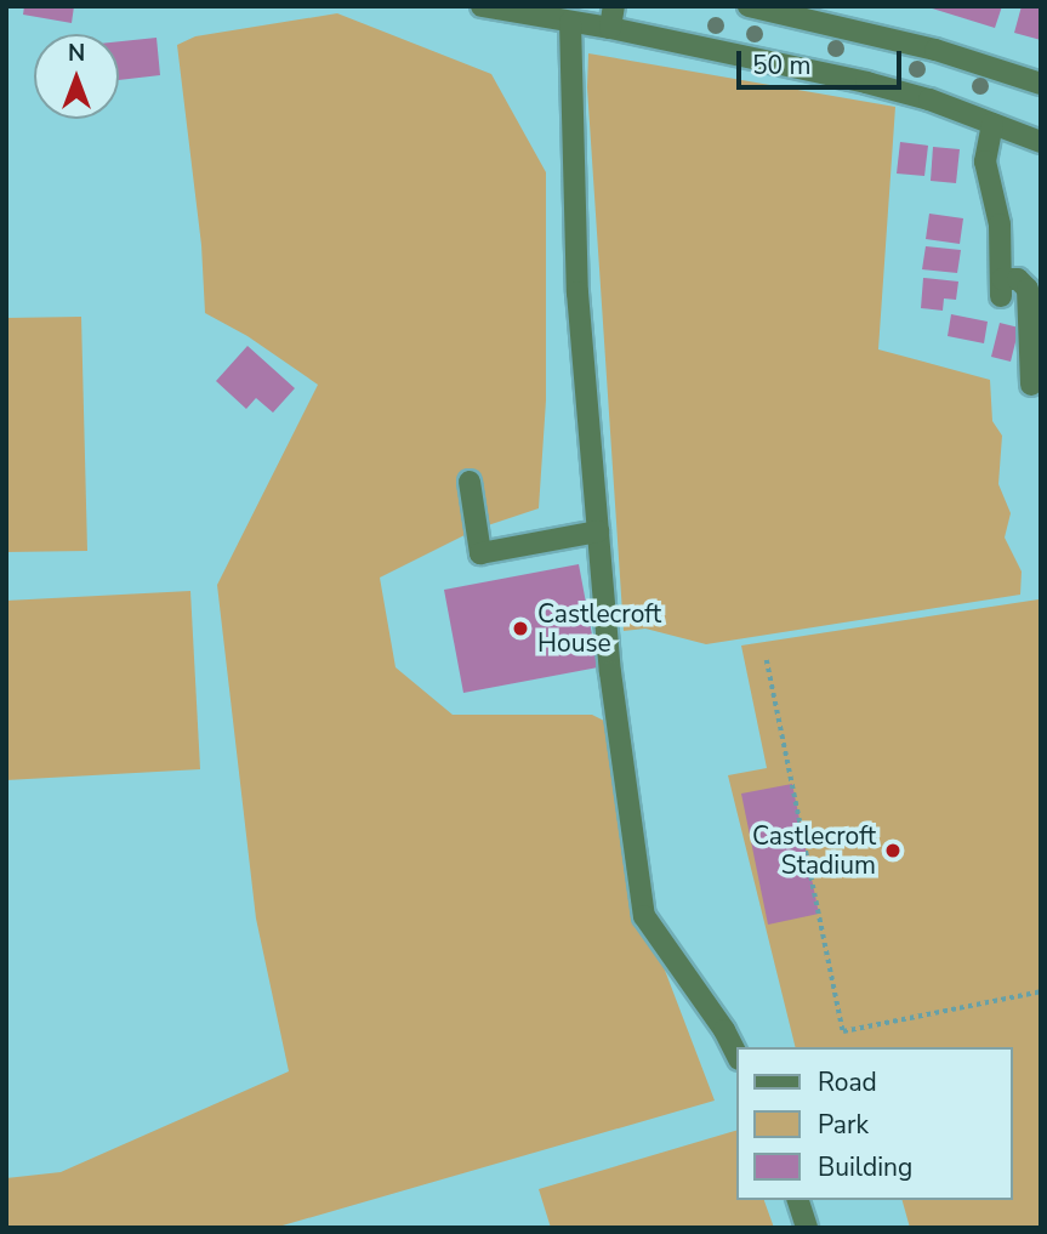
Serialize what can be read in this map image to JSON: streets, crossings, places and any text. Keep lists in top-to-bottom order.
{
  "places": ["Castlecroft House", "Castlecroft Stadium"],
  "legend": ["Road", "Park", "Building"],
  "scale_bar": "50 m",
  "north": "top"
}
